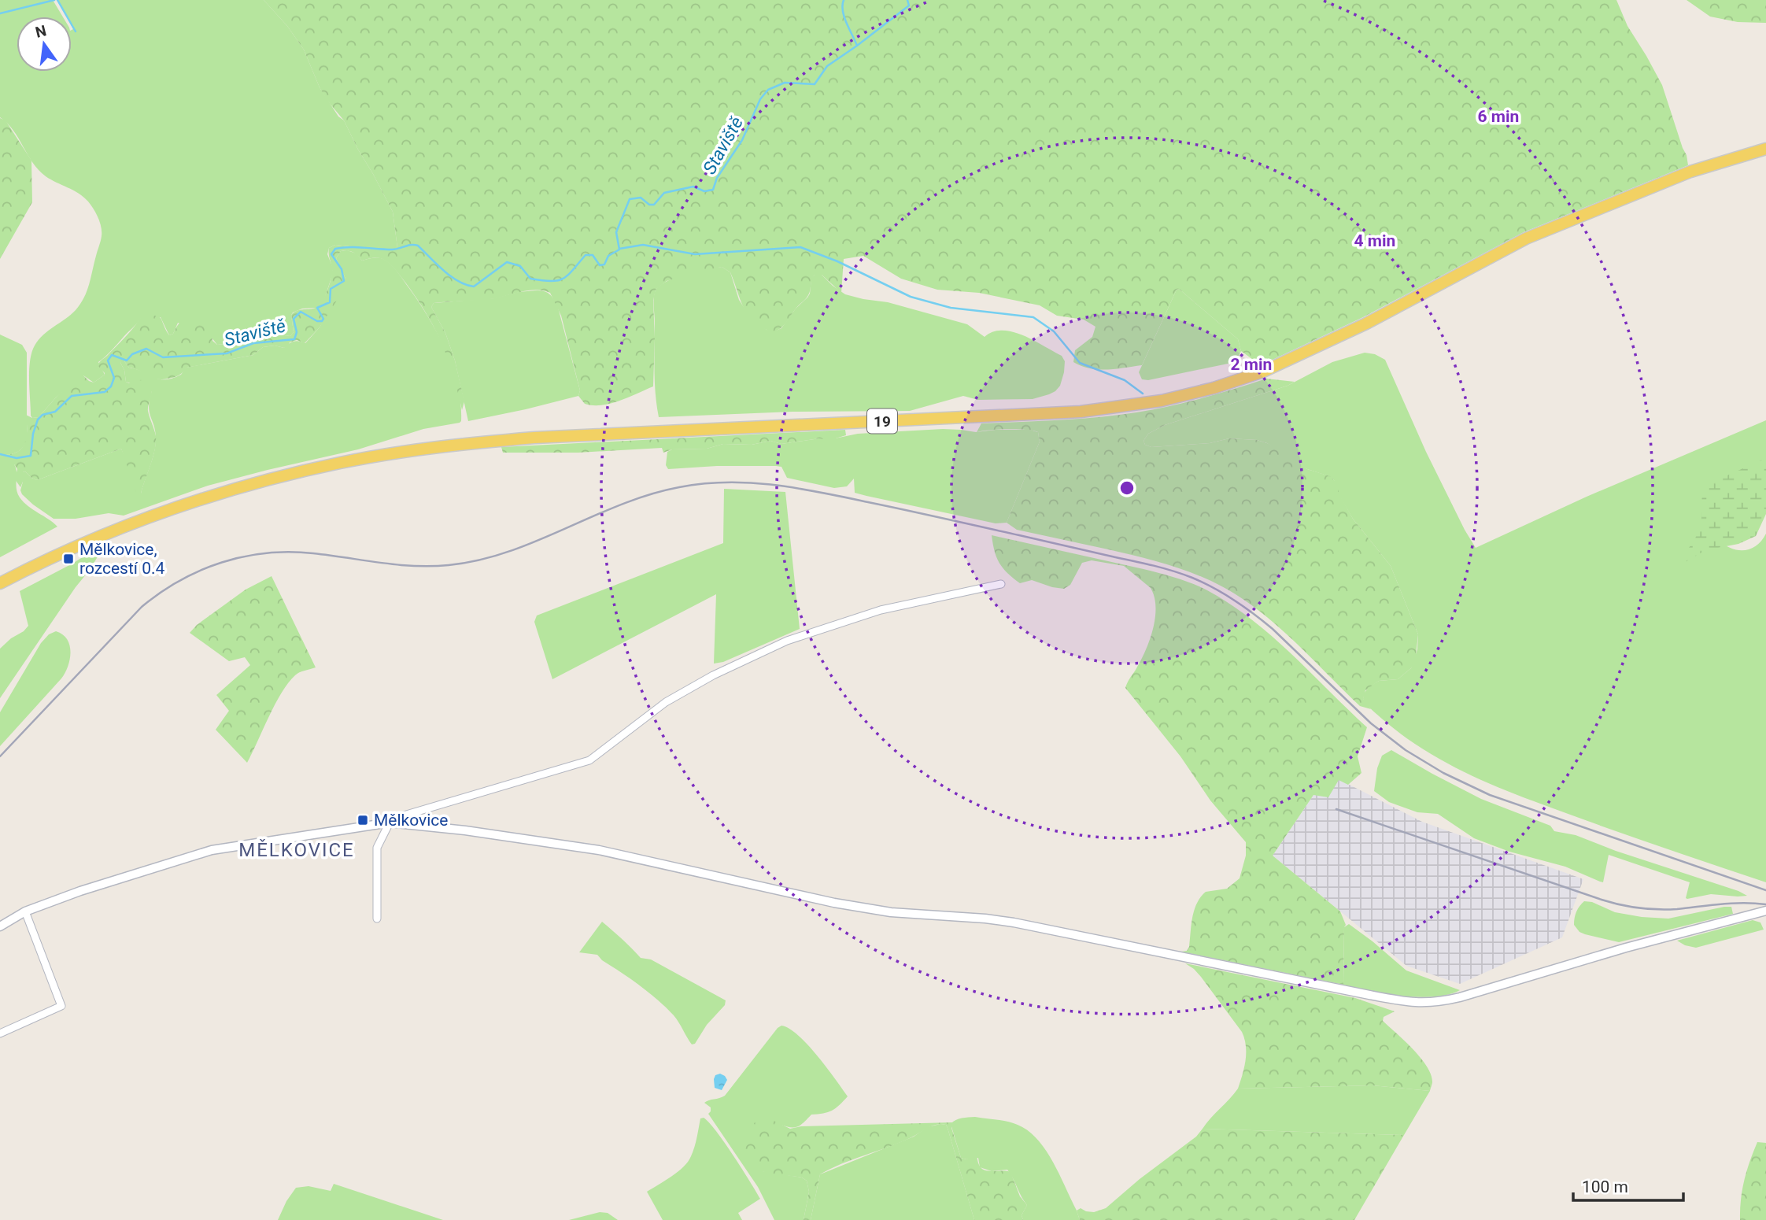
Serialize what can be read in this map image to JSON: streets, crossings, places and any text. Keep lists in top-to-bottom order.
{
  "streets": {
    "main road": ["19"]
  },
  "districts": ["MĚLKOVICE"],
  "water": ["Staviště"],
  "places": {
    "transit": ["Mělkovice, rozcestí 0.4", "Mělkovice"]
  },
  "scale_bar": "100 m",
  "north": "top",
  "rings": ["6 min", "4 min", "2 min"]
}
